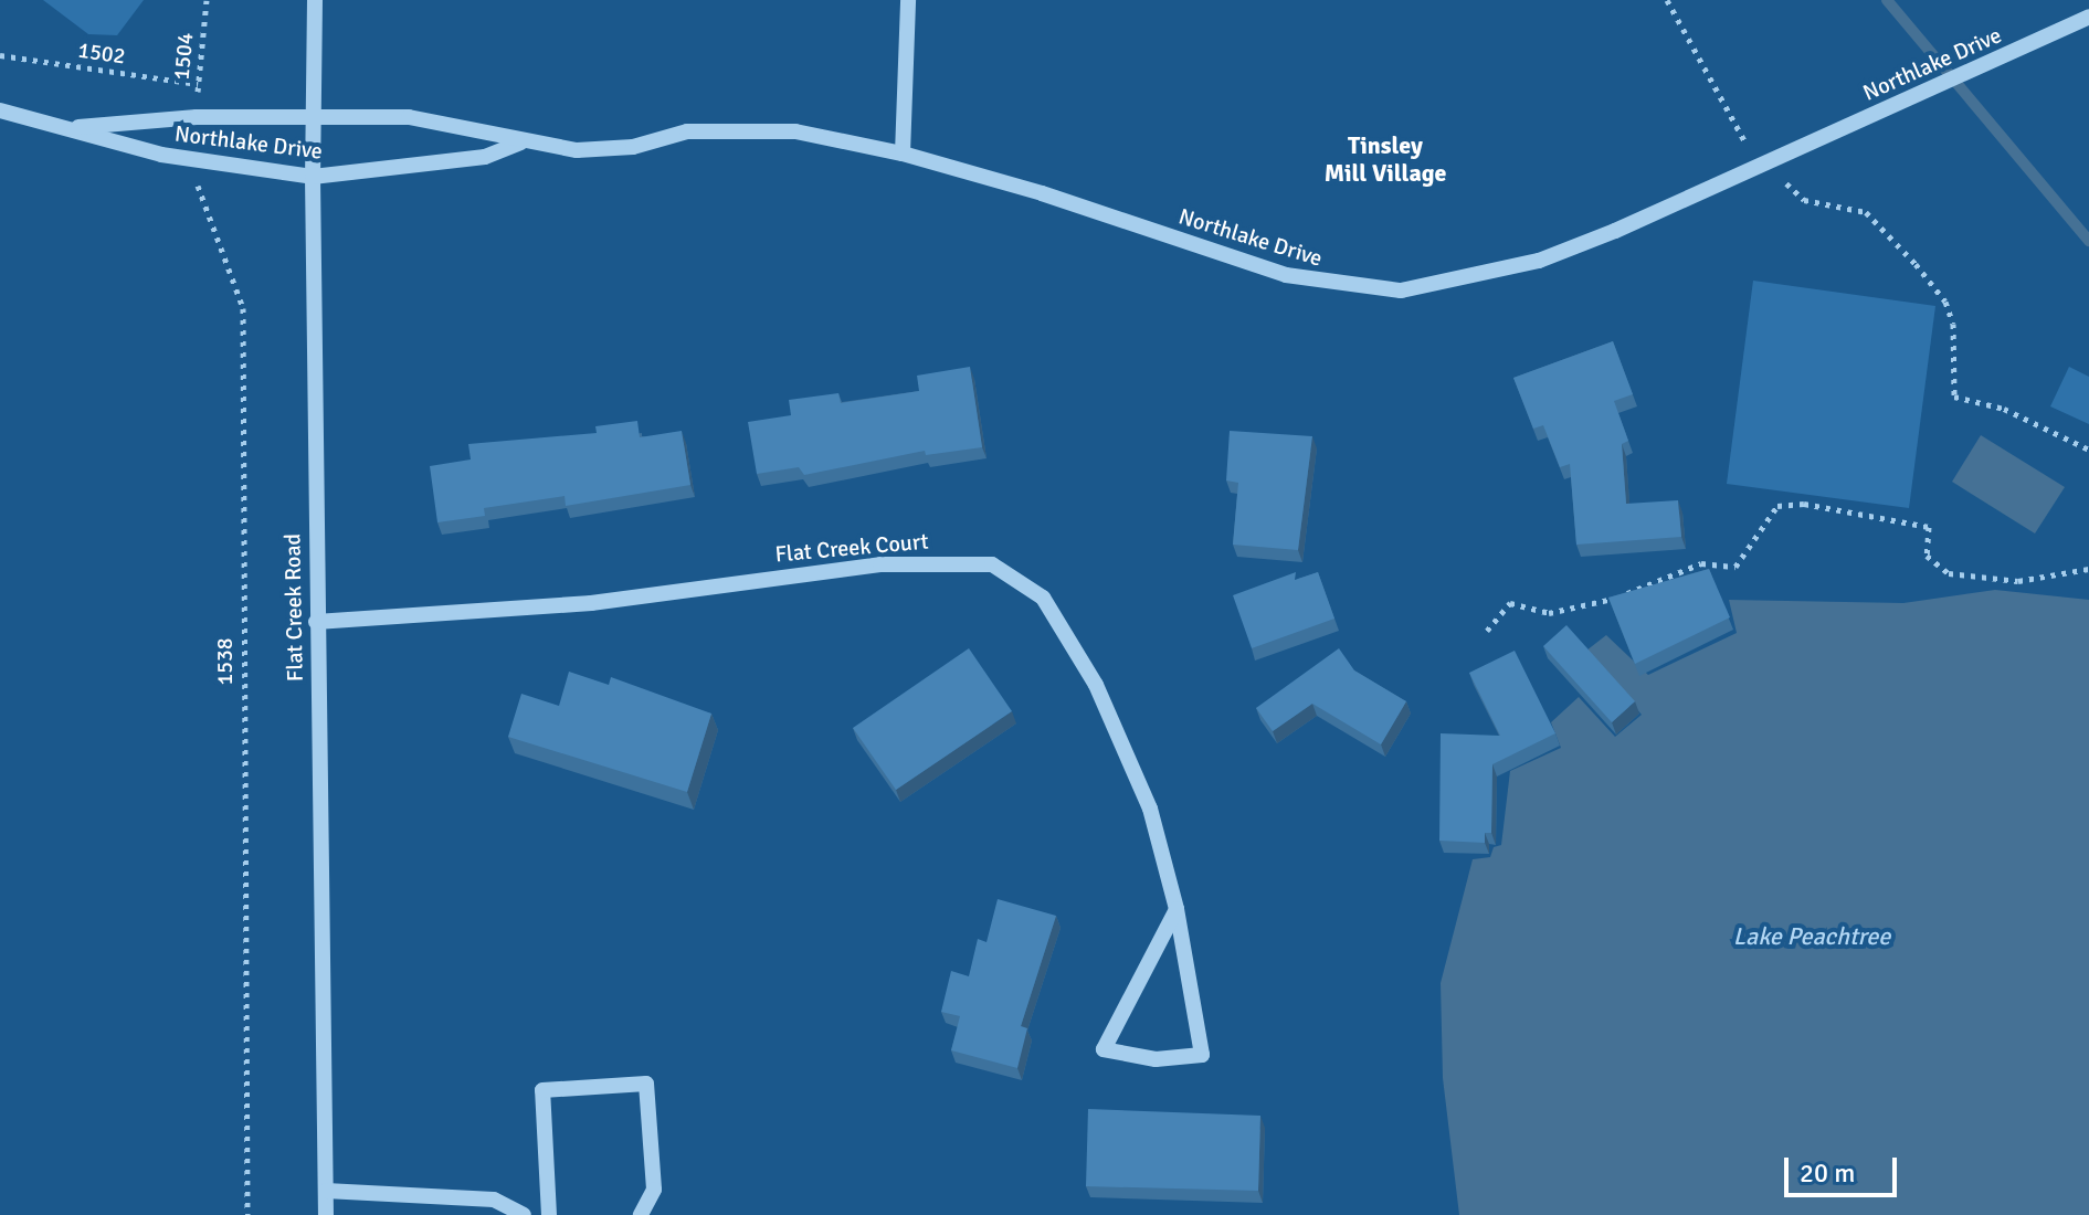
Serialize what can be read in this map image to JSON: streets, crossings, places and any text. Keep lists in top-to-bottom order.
{
  "streets": {
    "street": ["Northlake Drive", "Flat Creek Court", "Flat Creek Road"],
    "path": ["1502", "1504", "1538"]
  },
  "crossings": [
    ["1502", "1504"],
    ["1504", "Northlake Drive"],
    ["Northlake Drive", "Flat Creek Road"],
    ["Northlake Drive", "1538"],
    ["Flat Creek Court", "Flat Creek Road"]
  ],
  "districts": ["Tinsley Mill Village"],
  "water": ["Lake Peachtree"],
  "scale_bar": "20 m"
}
